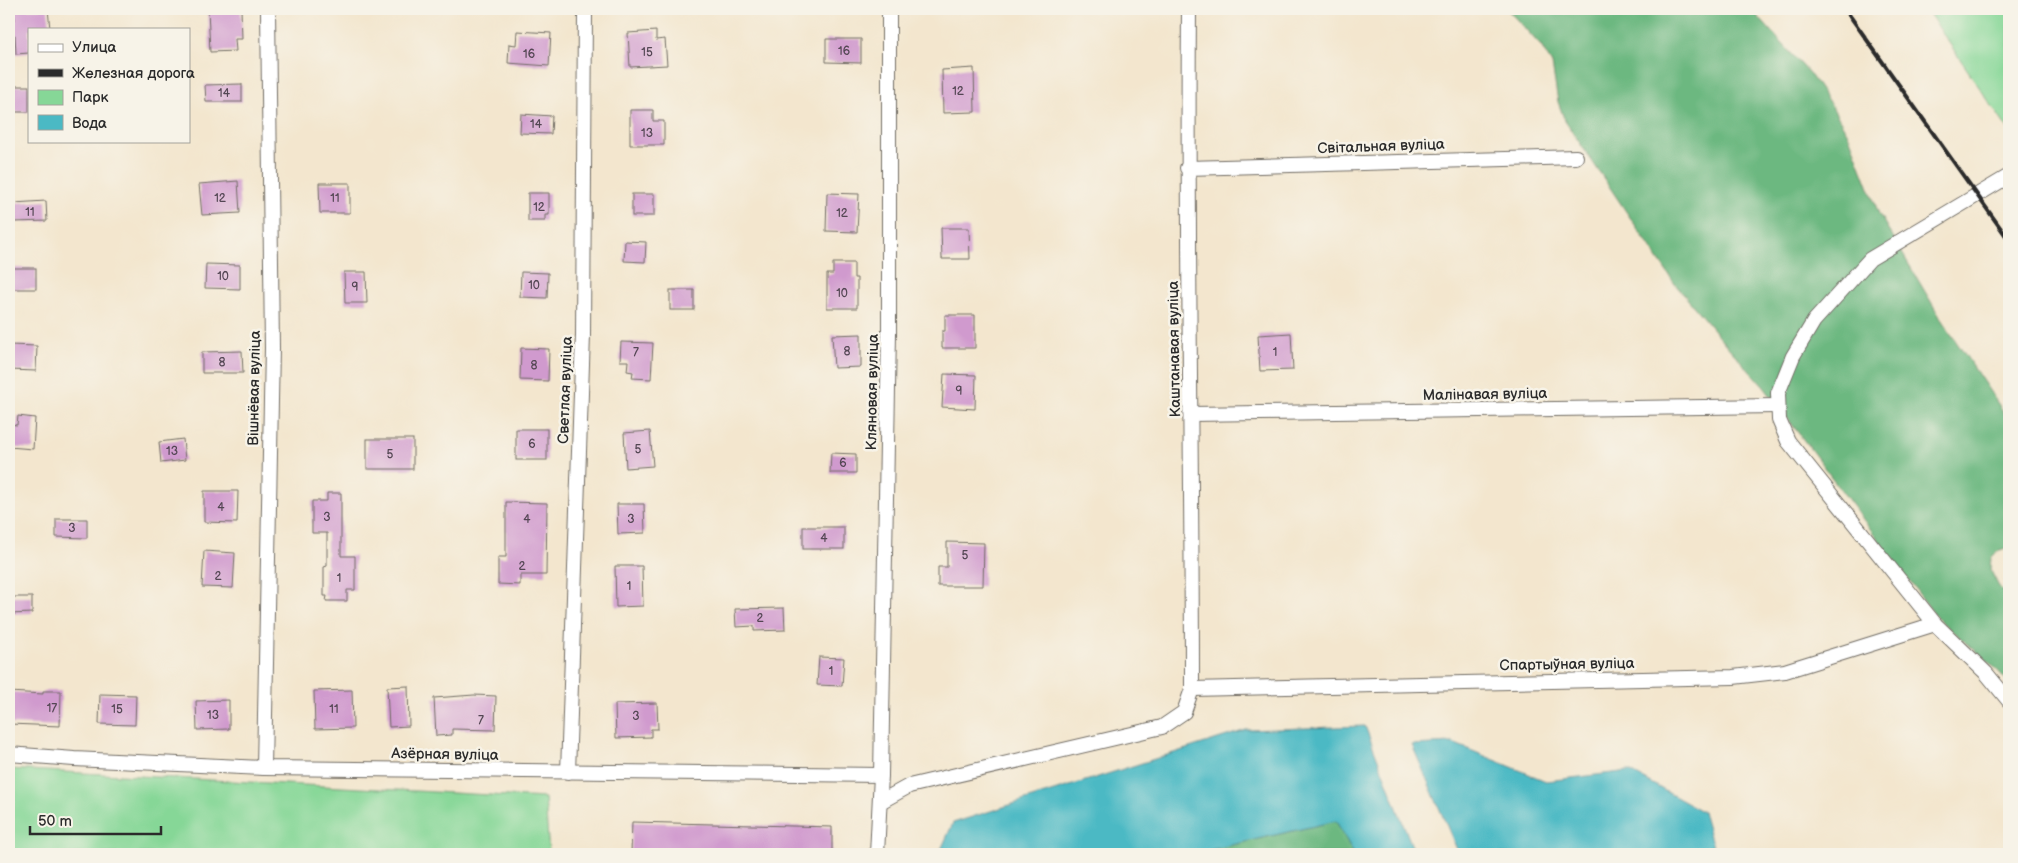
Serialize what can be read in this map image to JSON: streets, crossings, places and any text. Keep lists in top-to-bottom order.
{
  "streets": {
    "street": [
      "Світальная вуліца",
      "Каштанавая вуліца",
      "Вішнёвая вуліца",
      "Светлая вуліца",
      "Кляновая вуліца",
      "Малінавая вуліца",
      "Спартыўная вуліца",
      "Азёрная вуліца"
    ]
  },
  "crossings": [
    ["Світальная вуліца", "Каштанавая вуліца"],
    ["Каштанавая вуліца", "Малінавая вуліца"],
    ["Каштанавая вуліца", "Спартыўная вуліца"],
    ["Вішнёвая вуліца", "Азёрная вуліца"],
    ["Светлая вуліца", "Азёрная вуліца"],
    ["Кляновая вуліца", "Азёрная вуліца"]
  ],
  "house_numbers": [
    "16",
    "15",
    "16",
    "12",
    "14",
    "14",
    "13",
    "12",
    "11",
    "12",
    "11",
    "12",
    "10",
    "10",
    "9",
    "10",
    "8",
    "7",
    "1",
    "8",
    "8",
    "9",
    "6",
    "5",
    "13",
    "5",
    "6",
    "4",
    "3",
    "4",
    "3",
    "3",
    "4",
    "5",
    "2",
    "2",
    "1",
    "1",
    "2",
    "1",
    "17",
    "15",
    "11",
    "13",
    "3",
    "7"
  ],
  "legend": [
    "Улица",
    "Железная дорога",
    "Парк",
    "Вода"
  ],
  "scale_bar": "50 m"
}
